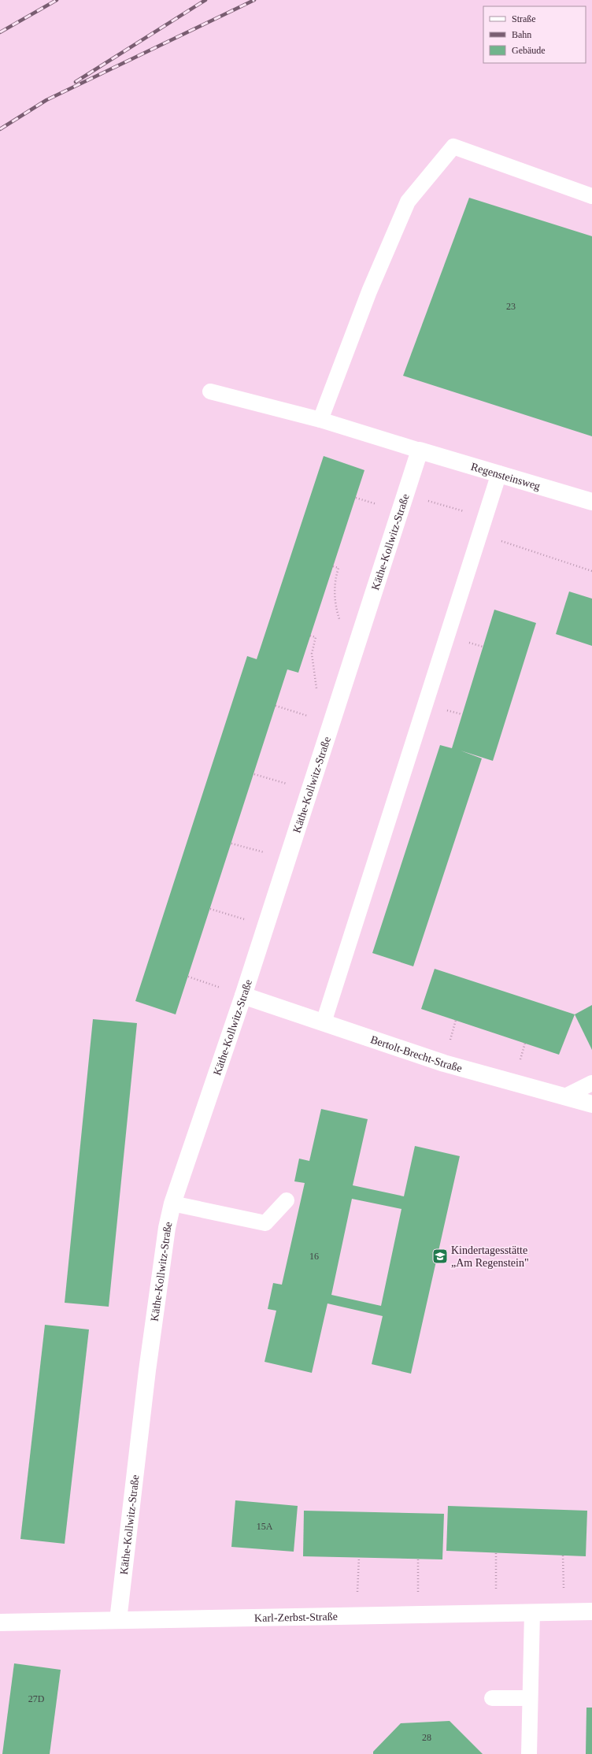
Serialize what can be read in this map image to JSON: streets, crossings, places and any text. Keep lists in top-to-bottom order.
{
  "streets": {
    "street": [
      "Regensteinsweg",
      "Käthe-Kollwitz-Straße",
      "Bertolt-Brecht-Straße",
      "Karl-Zerbst-Straße"
    ]
  },
  "crossings": [
    ["Regensteinsweg", "Käthe-Kollwitz-Straße"],
    ["Käthe-Kollwitz-Straße", "Bertolt-Brecht-Straße"],
    ["Käthe-Kollwitz-Straße", "Karl-Zerbst-Straße"]
  ],
  "places": {
    "school or university": ["Kindertagesstätte „Am Regenstein\""]
  },
  "house_numbers": [
    "23",
    "16",
    "15A",
    "27D",
    "28"
  ],
  "legend": ["Straße", "Bahn", "Gebäude"]
}
